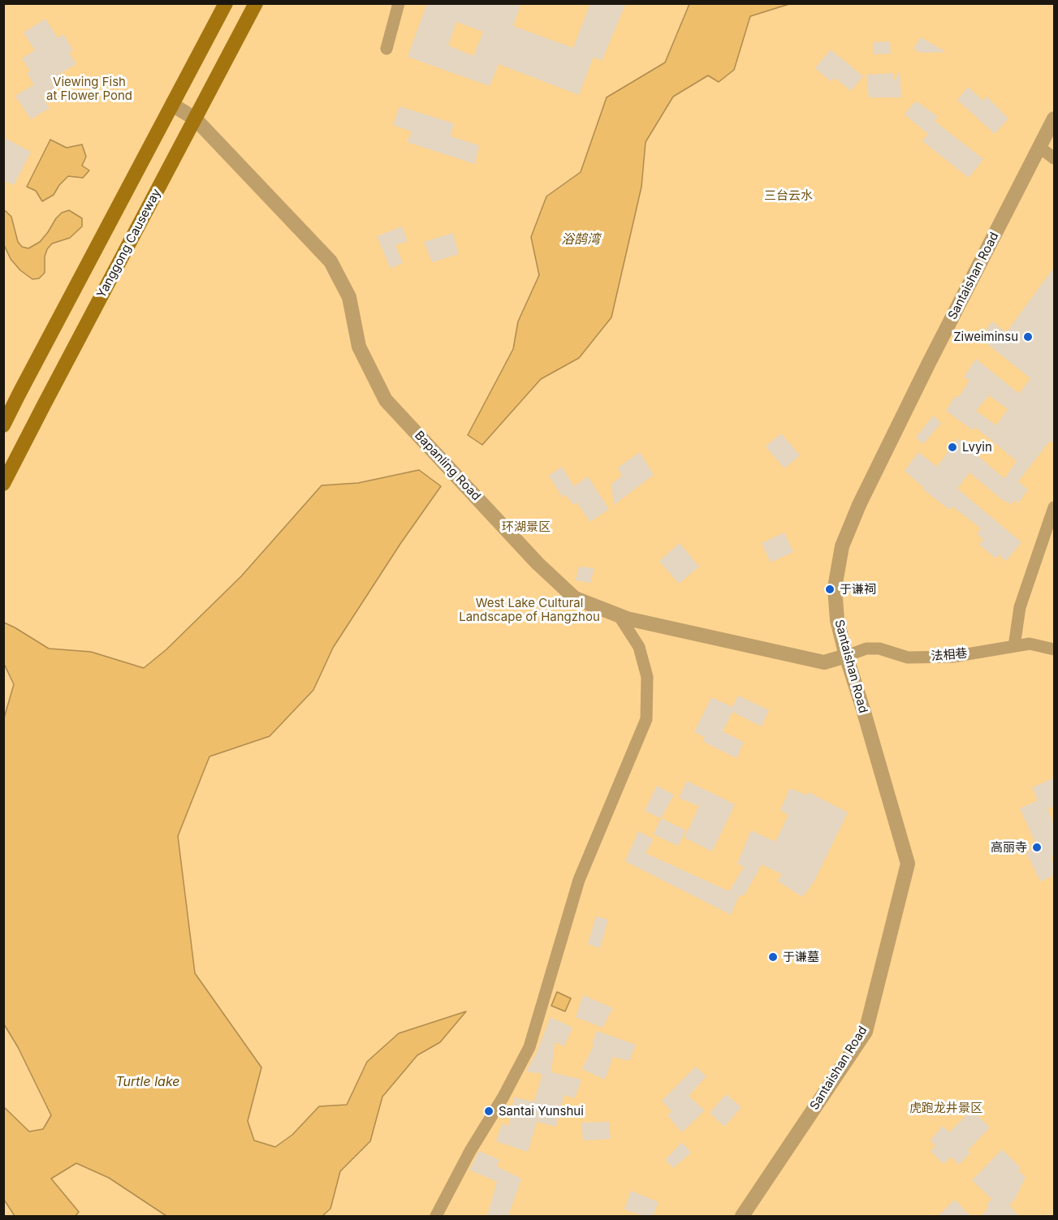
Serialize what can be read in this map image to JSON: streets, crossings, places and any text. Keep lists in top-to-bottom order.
{
  "streets": {
    "main road": ["Yanggong Causeway"],
    "street": ["Santaishan Road", "Bapanling Road", "法相巷"]
  },
  "crossings": [
    ["Yanggong Causeway", "Bapanling Road"],
    ["Santaishan Road", "Bapanling Road"],
    ["Santaishan Road", "法相巷"],
    ["Bapanling Road", "法相巷"]
  ],
  "water": ["浴鹄湾", "Turtle lake"],
  "parks": [
    "Viewing Fish at Flower Pond",
    "三台云水",
    "环湖景区",
    "West Lake Cultural Landscape of Hangzhou",
    "虎跑龙井景区"
  ],
  "places": [
    "Ziweiminsu",
    "Lvyin",
    "于谦祠",
    "高丽寺",
    "于谦墓",
    "Santai Yunshui"
  ]
}
